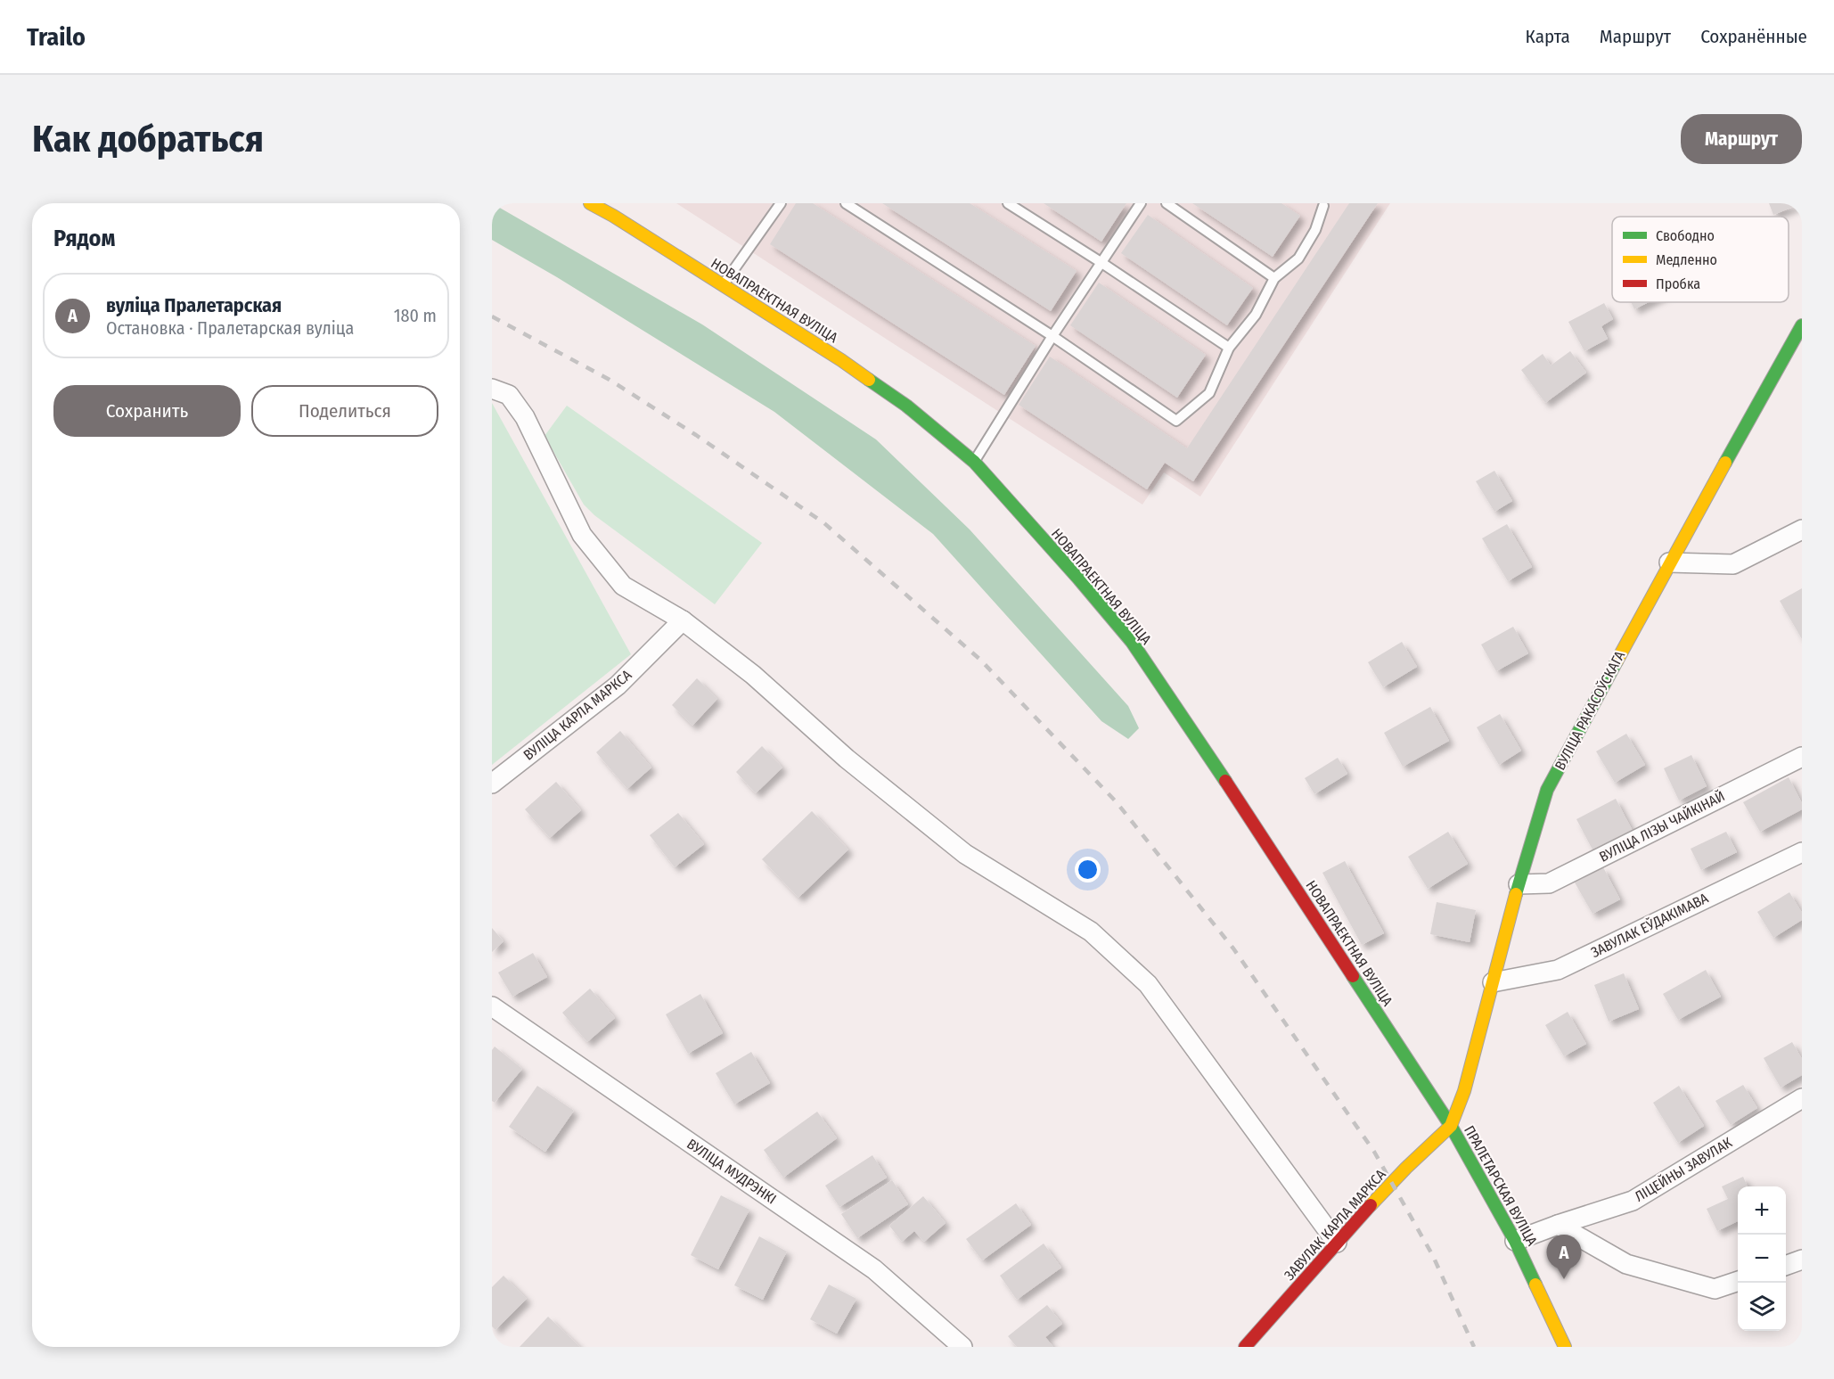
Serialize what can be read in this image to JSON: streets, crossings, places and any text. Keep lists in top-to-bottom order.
{
  "streets": {
    "street": [
      "НОВАПРАЕКТНАЯ ВУЛІЦА",
      "ВУЛІЦА РАКАСОЎСКАГА",
      "ВУЛІЦА КАРЛА МАРКСА",
      "ВУЛІЦА ЛІЗЫ ЧАЙКІНАЙ",
      "ЗАВУЛАК ЕЎДАКІМАВА",
      "ЛІЦЕЙНЫ ЗАВУЛАК",
      "ВУЛІЦА МУДРЭНКІ",
      "ПРАЛЕТАРСКАЯ ВУЛІЦА",
      "ЗАВУЛАК КАРЛА МАРКСА"
    ]
  },
  "crossings": [
    ["НОВАПРАЕКТНАЯ ВУЛІЦА", "ВУЛІЦА РАКАСОЎСКАГА"],
    ["НОВАПРАЕКТНАЯ ВУЛІЦА", "ПРАЛЕТАРСКАЯ ВУЛІЦА"],
    ["НОВАПРАЕКТНАЯ ВУЛІЦА", "ЗАВУЛАК КАРЛА МАРКСА"],
    ["ВУЛІЦА РАКАСОЎСКАГА", "ВУЛІЦА ЛІЗЫ ЧАЙКІНАЙ"],
    ["ВУЛІЦА РАКАСОЎСКАГА", "ЗАВУЛАК ЕЎДАКІМАВА"],
    ["ВУЛІЦА РАКАСОЎСКАГА", "ПРАЛЕТАРСКАЯ ВУЛІЦА"],
    ["ВУЛІЦА РАКАСОЎСКАГА", "ЗАВУЛАК КАРЛА МАРКСА"],
    ["ПРАЛЕТАРСКАЯ ВУЛІЦА", "ЗАВУЛАК КАРЛА МАРКСА"]
  ],
  "legend": ["Свободно", "Медленно", "Пробка"],
  "page": {
    "header": "Trailo",
    "nav": ["Карта", "Маршрут", "Сохранённые"],
    "buttons": [
      "Маршрут",
      ["Сохранить", "Поделиться"]
    ],
    "title": "Как добраться",
    "heading": "Рядом",
    "list": [
      {
        "mark": "A",
        "name": "вуліца Пралетарская",
        "note": "Остановка · Пралетарская вуліца",
        "value": "180 m"
      }
    ],
    "map_buttons": ["+", "−"],
    "pins": "A"
  }
}
